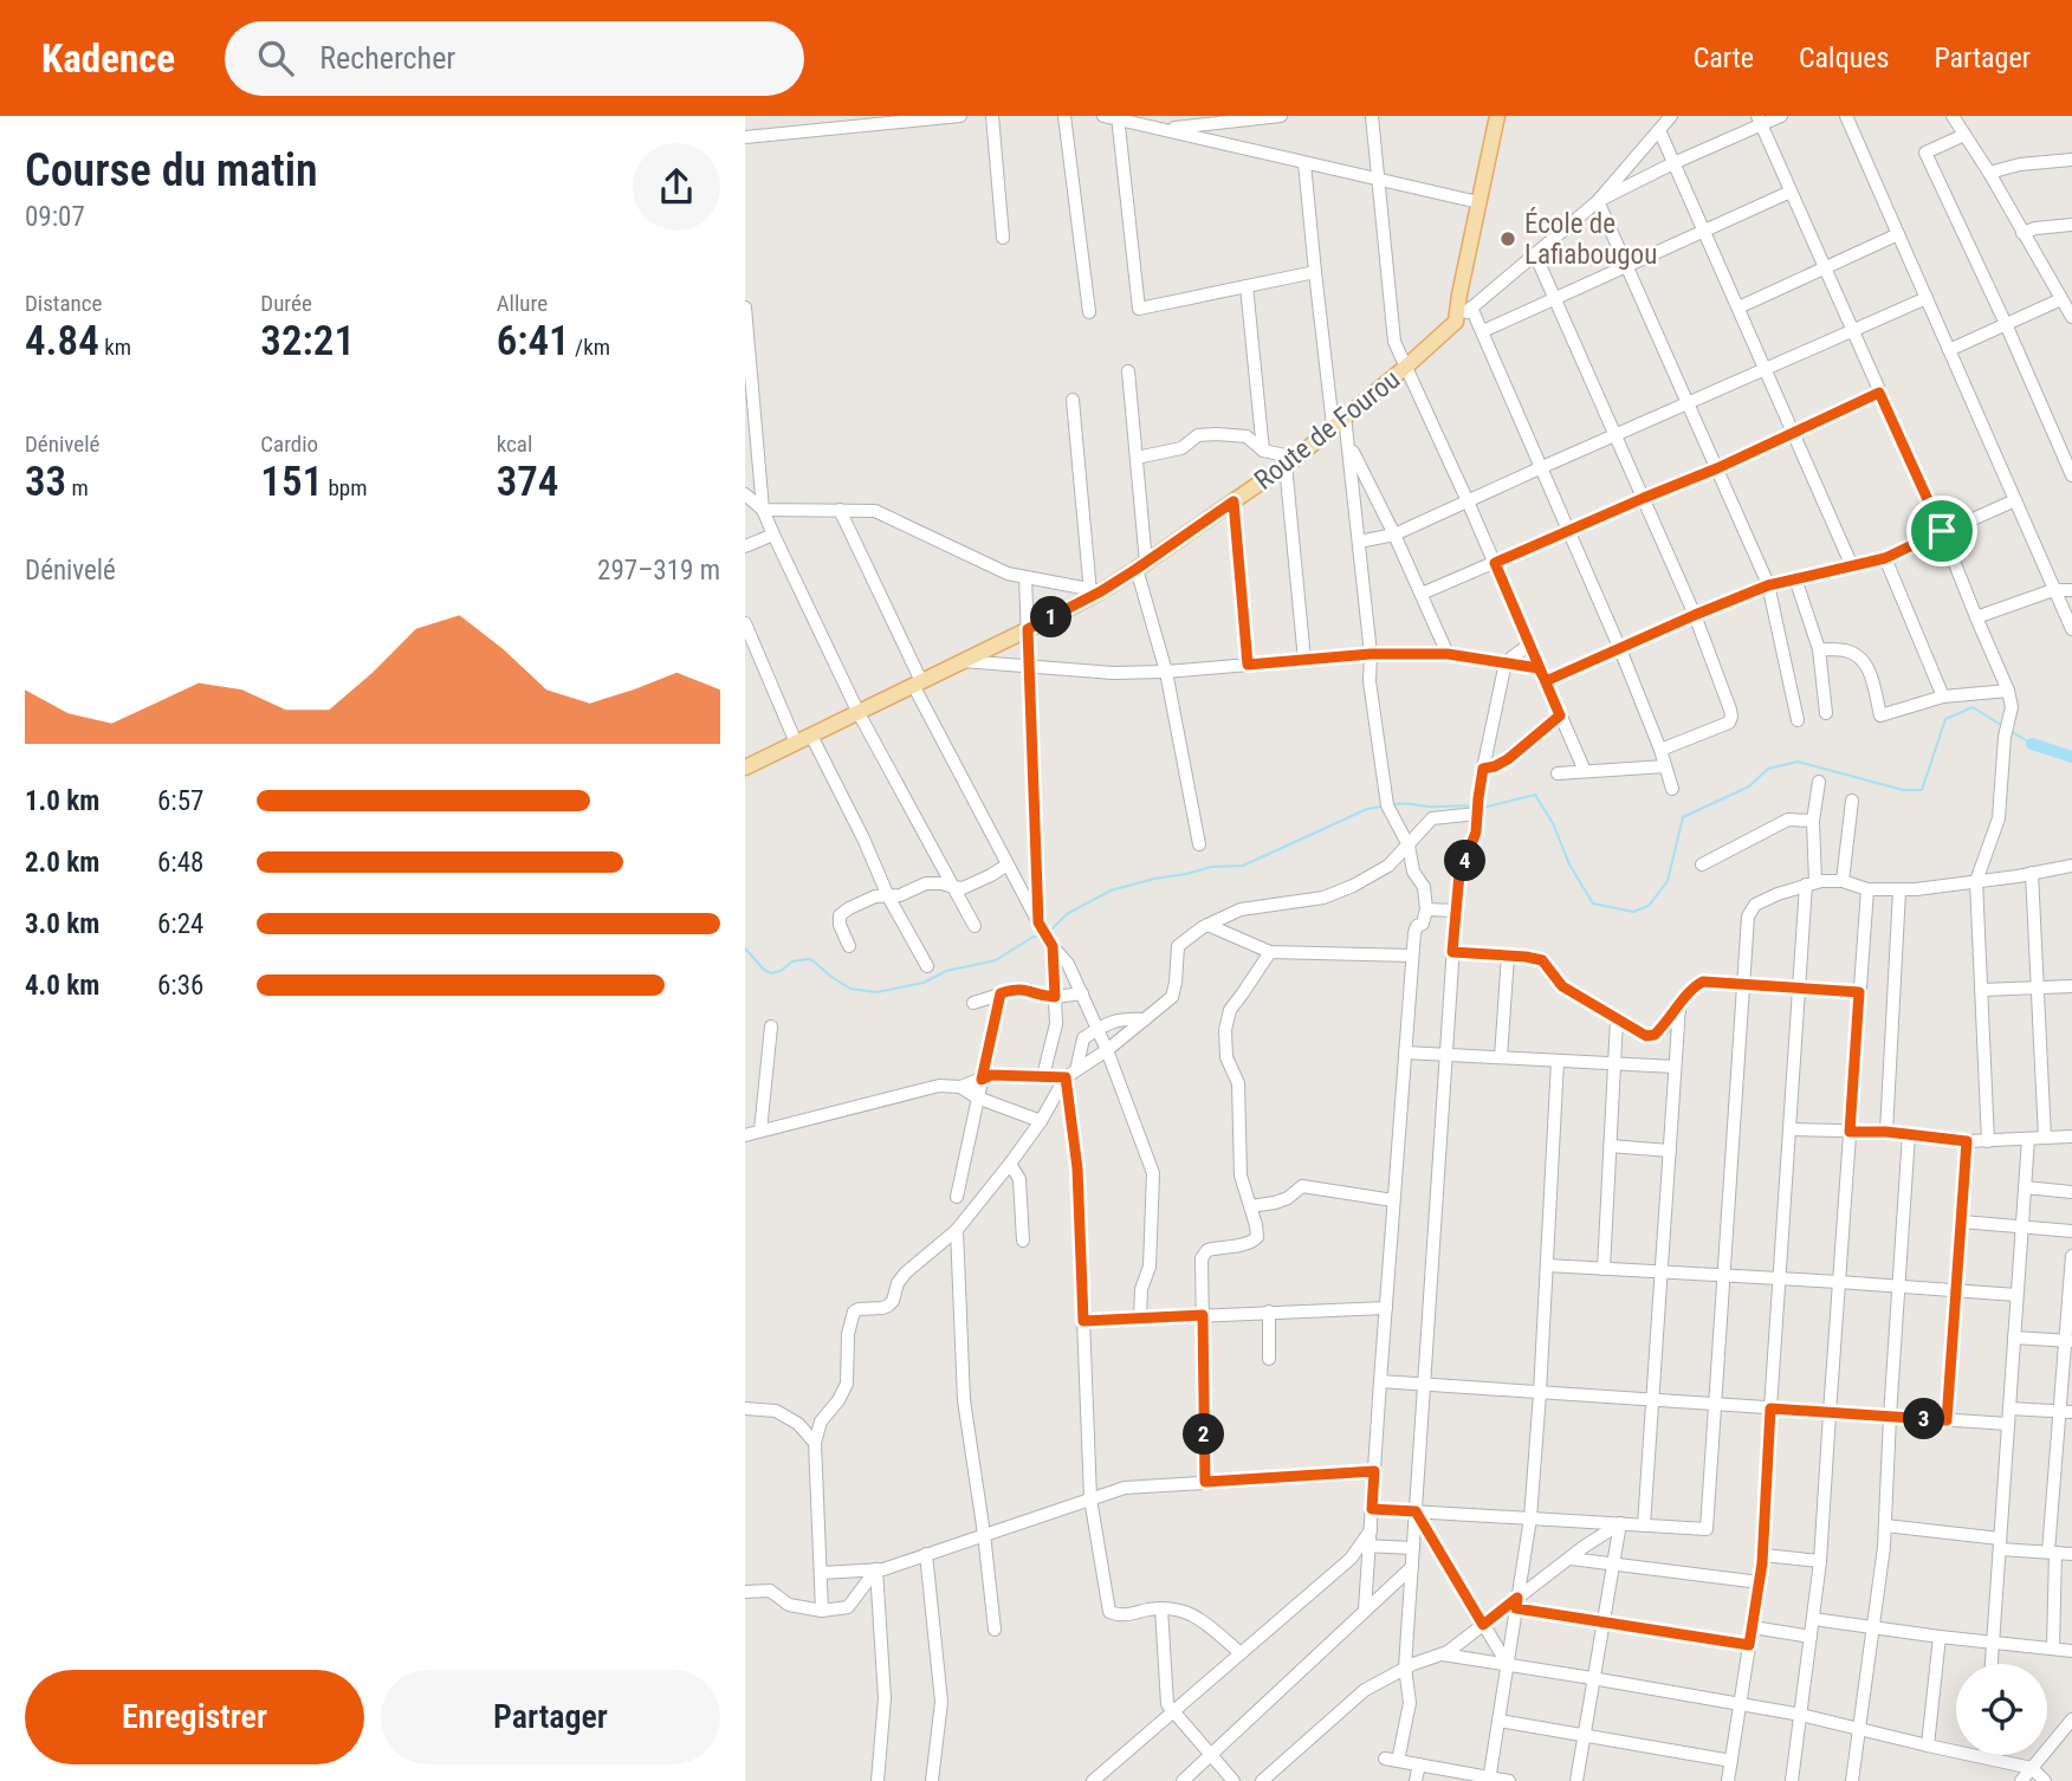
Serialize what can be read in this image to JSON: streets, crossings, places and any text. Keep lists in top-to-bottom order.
{
  "streets": {
    "main road": ["Route de Fourou"]
  },
  "places": ["École de Lafiabougou"],
  "page": {
    "header": "Kadence",
    "search": "Rechercher",
    "nav": ["Carte", "Calques", "Partager"],
    "heading": ["Course du matin", "09:07"],
    "stats": [
      ["Distance", "4.84 km"],
      ["Durée", "32:21"],
      ["Allure", "6:41 /km"],
      ["Dénivelé", "33 m"],
      ["Cardio", "151 bpm"],
      ["kcal", "374"]
    ],
    "chart": ["Dénivelé", "297–319 m"],
    "pins": [
      "1",
      "4",
      "3",
      "2"
    ],
    "list": [
      {
        "name": "1.0 km",
        "note": "6:57"
      },
      {
        "name": "2.0 km",
        "note": "6:48"
      },
      {
        "name": "3.0 km",
        "note": "6:24"
      },
      {
        "name": "4.0 km",
        "note": "6:36"
      }
    ],
    "buttons": ["Enregistrer", "Partager"]
  }
}
